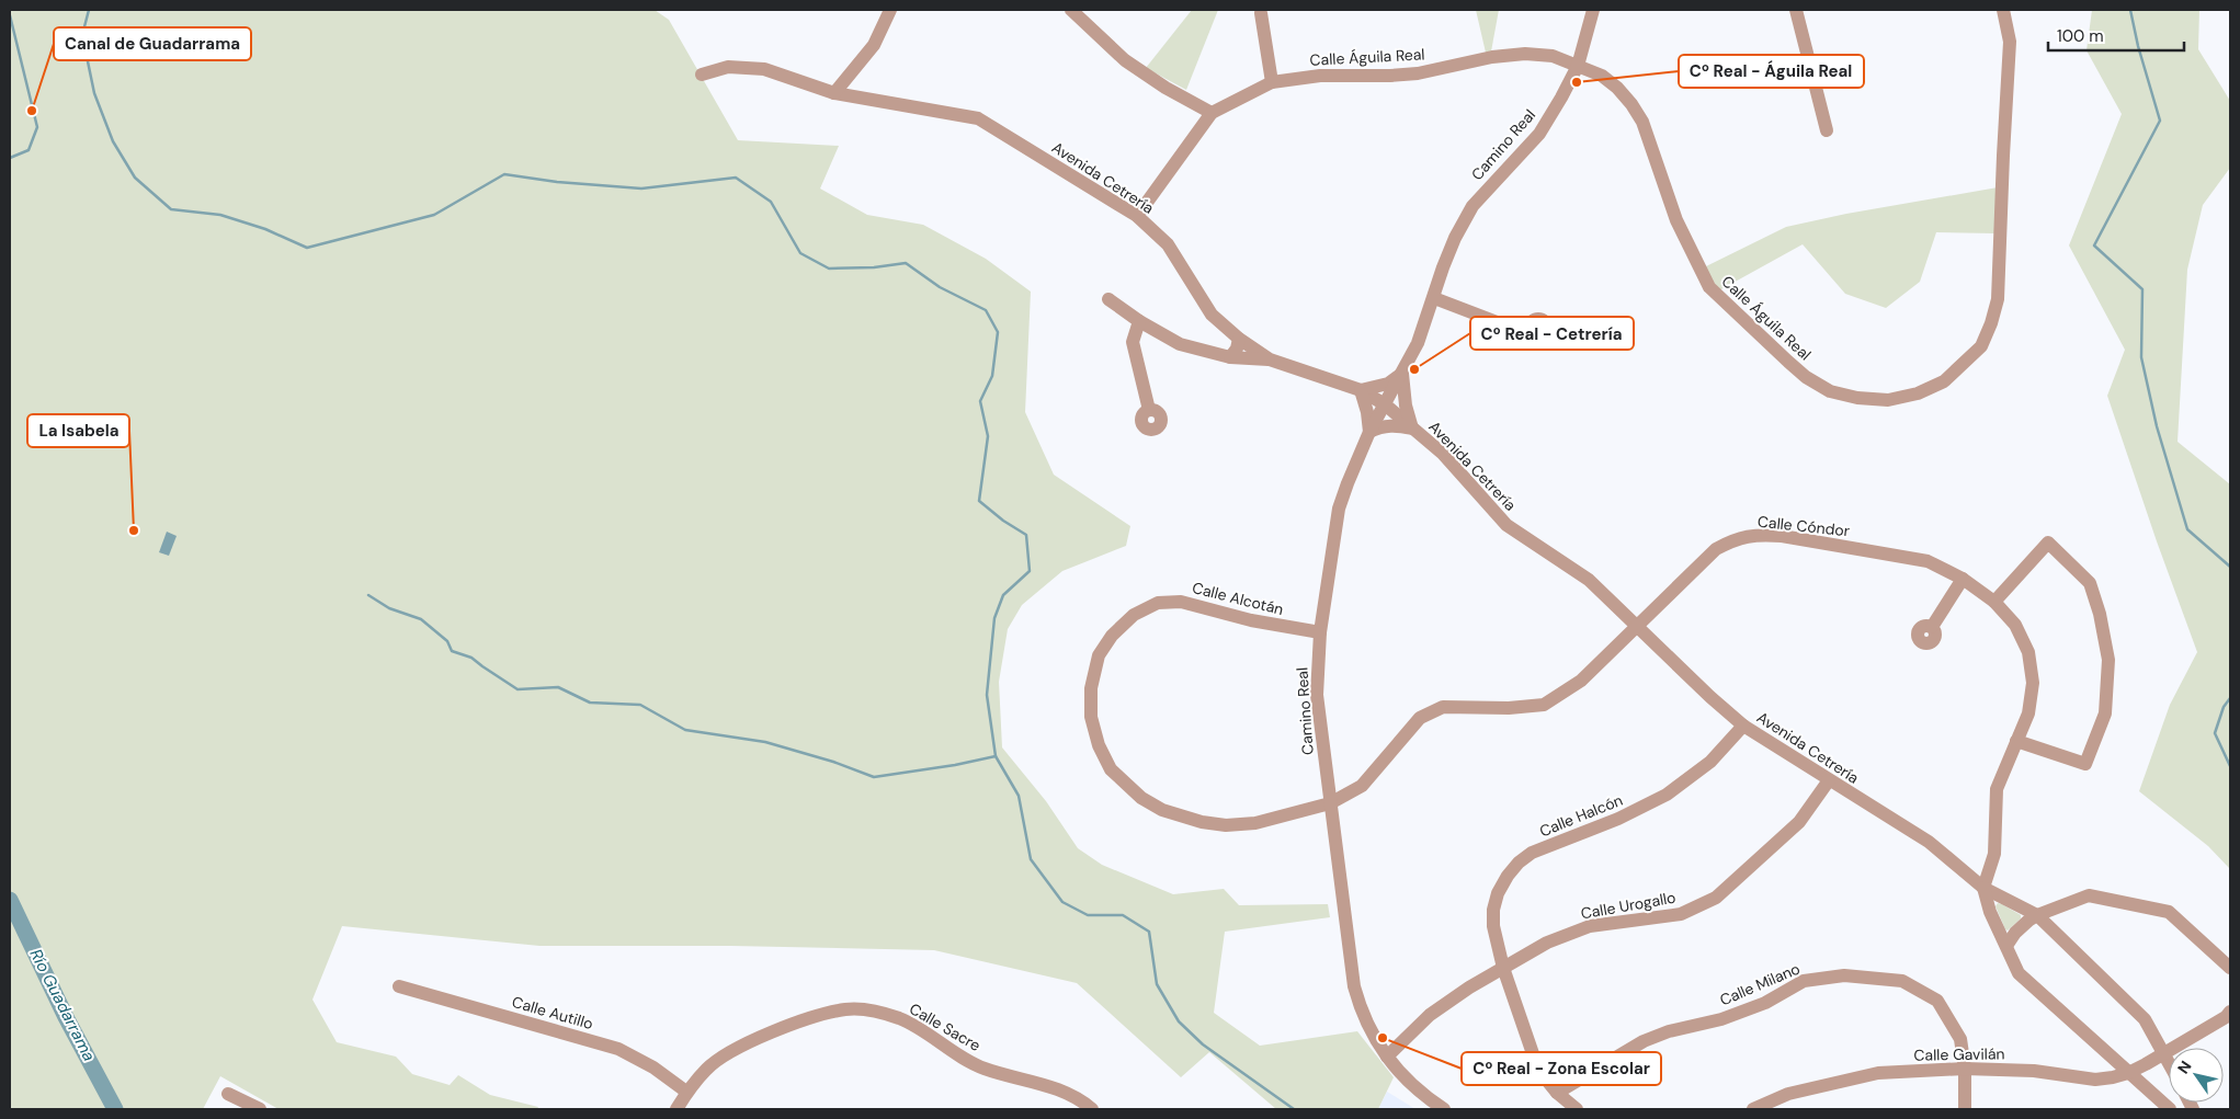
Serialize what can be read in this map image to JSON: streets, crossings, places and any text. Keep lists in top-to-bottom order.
{
  "streets": {
    "street": [
      "Calle Águila Real",
      "Camino Real",
      "Avenida Cetrería",
      "Calle Cóndor",
      "Calle Alcotán",
      "Calle Halcón",
      "Calle Urogallo",
      "Calle Milano",
      "Calle Autillo",
      "Calle Sacre",
      "Calle Gavilán"
    ]
  },
  "crossings": [
    ["Calle Águila Real", "Camino Real"],
    ["Calle Águila Real", "Avenida Cetrería"],
    ["Camino Real", "Avenida Cetrería"],
    ["Camino Real", "Calle Cóndor"],
    ["Camino Real", "Calle Alcotán"],
    ["Camino Real", "Calle Urogallo"],
    ["Avenida Cetrería", "Calle Cóndor"],
    ["Avenida Cetrería", "Calle Halcón"],
    ["Avenida Cetrería", "Calle Urogallo"],
    ["Avenida Cetrería", "Calle Gavilán"],
    ["Calle Cóndor", "Calle Alcotán"],
    ["Calle Halcón", "Calle Urogallo"],
    ["Calle Halcón", "Calle Milano"],
    ["Calle Milano", "Calle Gavilán"],
    ["Calle Autillo", "Calle Sacre"]
  ],
  "water": ["Río Guadarrama"],
  "places": [
    "Cº Real - Águila Real",
    "Canal de Guadarrama",
    "Cº Real - Cetrería",
    "La Isabela",
    "Cº Real - Zona Escolar"
  ],
  "scale_bar": "100 m",
  "north": "top left"
}
